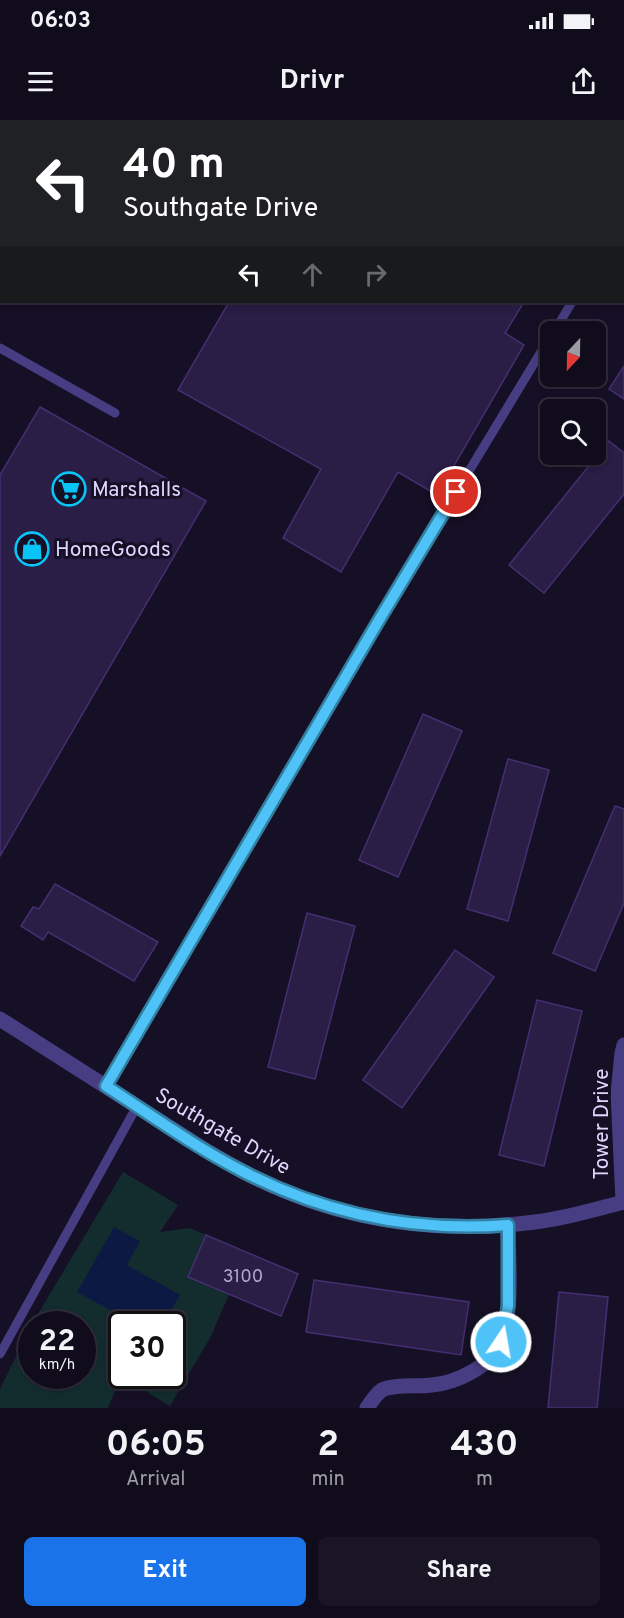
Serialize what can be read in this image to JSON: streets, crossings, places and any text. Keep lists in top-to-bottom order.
{
  "streets": {
    "street": ["Tower Drive", "Southgate Drive"]
  },
  "crossings": [
    ["Tower Drive", "Southgate Drive"]
  ],
  "places": {
    "supermarket": ["Marshalls"],
    "shop": ["HomeGoods"]
  },
  "house_numbers": ["3100"],
  "north": "bottom",
  "page": {
    "status": "06:03",
    "header": "Drivr",
    "turn": ["40 m", "Southgate Drive"],
    "speed": "22 km/h",
    "limit": "30",
    "eta": [
      "06:05",
      "Arrival",
      "2",
      "min",
      "430",
      "m"
    ],
    "buttons": ["Exit", "Share"]
  }
}
